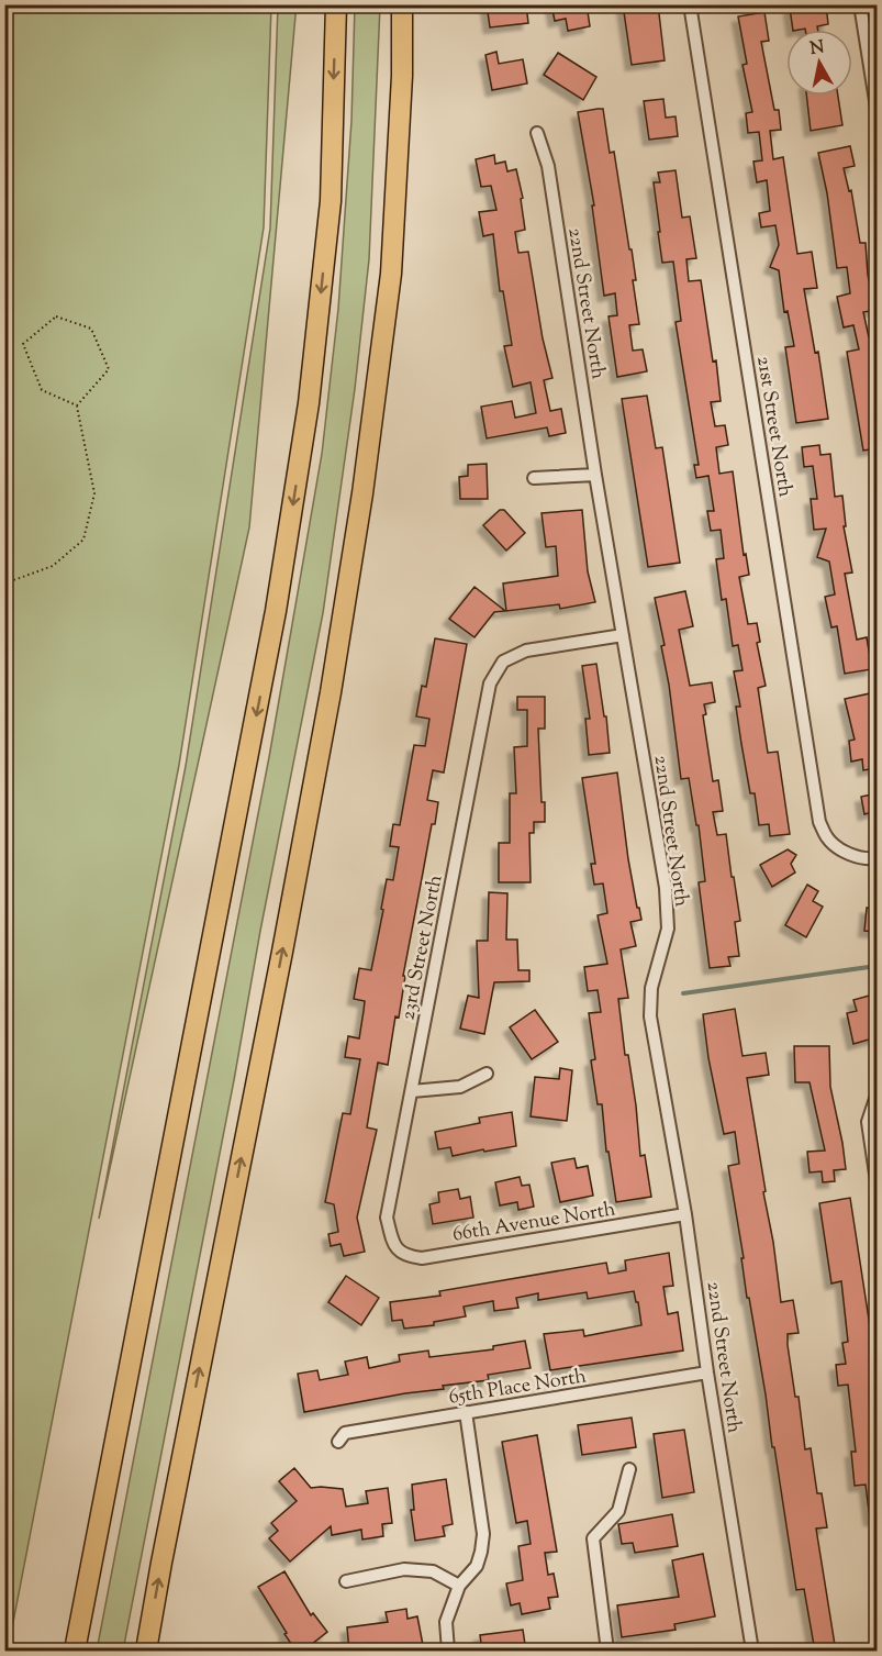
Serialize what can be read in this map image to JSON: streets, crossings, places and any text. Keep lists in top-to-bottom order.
{
  "streets": {
    "street": [
      "22nd Street North",
      "21st Street North",
      "23rd Street North",
      "66th Avenue North",
      "65th Place North"
    ]
  },
  "crossings": [
    ["22nd Street North", "23rd Street North"],
    ["22nd Street North", "66th Avenue North"],
    ["22nd Street North", "65th Place North"],
    ["23rd Street North", "66th Avenue North"]
  ],
  "north": "top"
}
